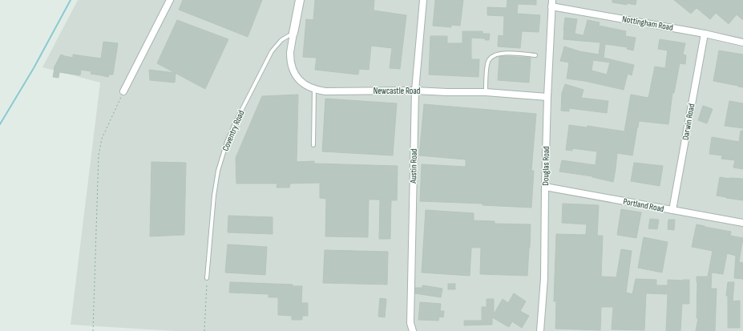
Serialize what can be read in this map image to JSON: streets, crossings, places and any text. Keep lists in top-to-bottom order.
{
  "streets": {
    "street": [
      "Nottingham Road",
      "Newcastle Road",
      "Darwin Road",
      "Austin Road",
      "Douglas Road",
      "Portland Road"
    ],
    "lane": ["Coventry Road"]
  },
  "crossings": [
    ["Nottingham Road", "Darwin Road"],
    ["Nottingham Road", "Douglas Road"],
    ["Newcastle Road", "Coventry Road"],
    ["Newcastle Road", "Austin Road"],
    ["Newcastle Road", "Douglas Road"],
    ["Darwin Road", "Portland Road"],
    ["Douglas Road", "Portland Road"]
  ]
}
